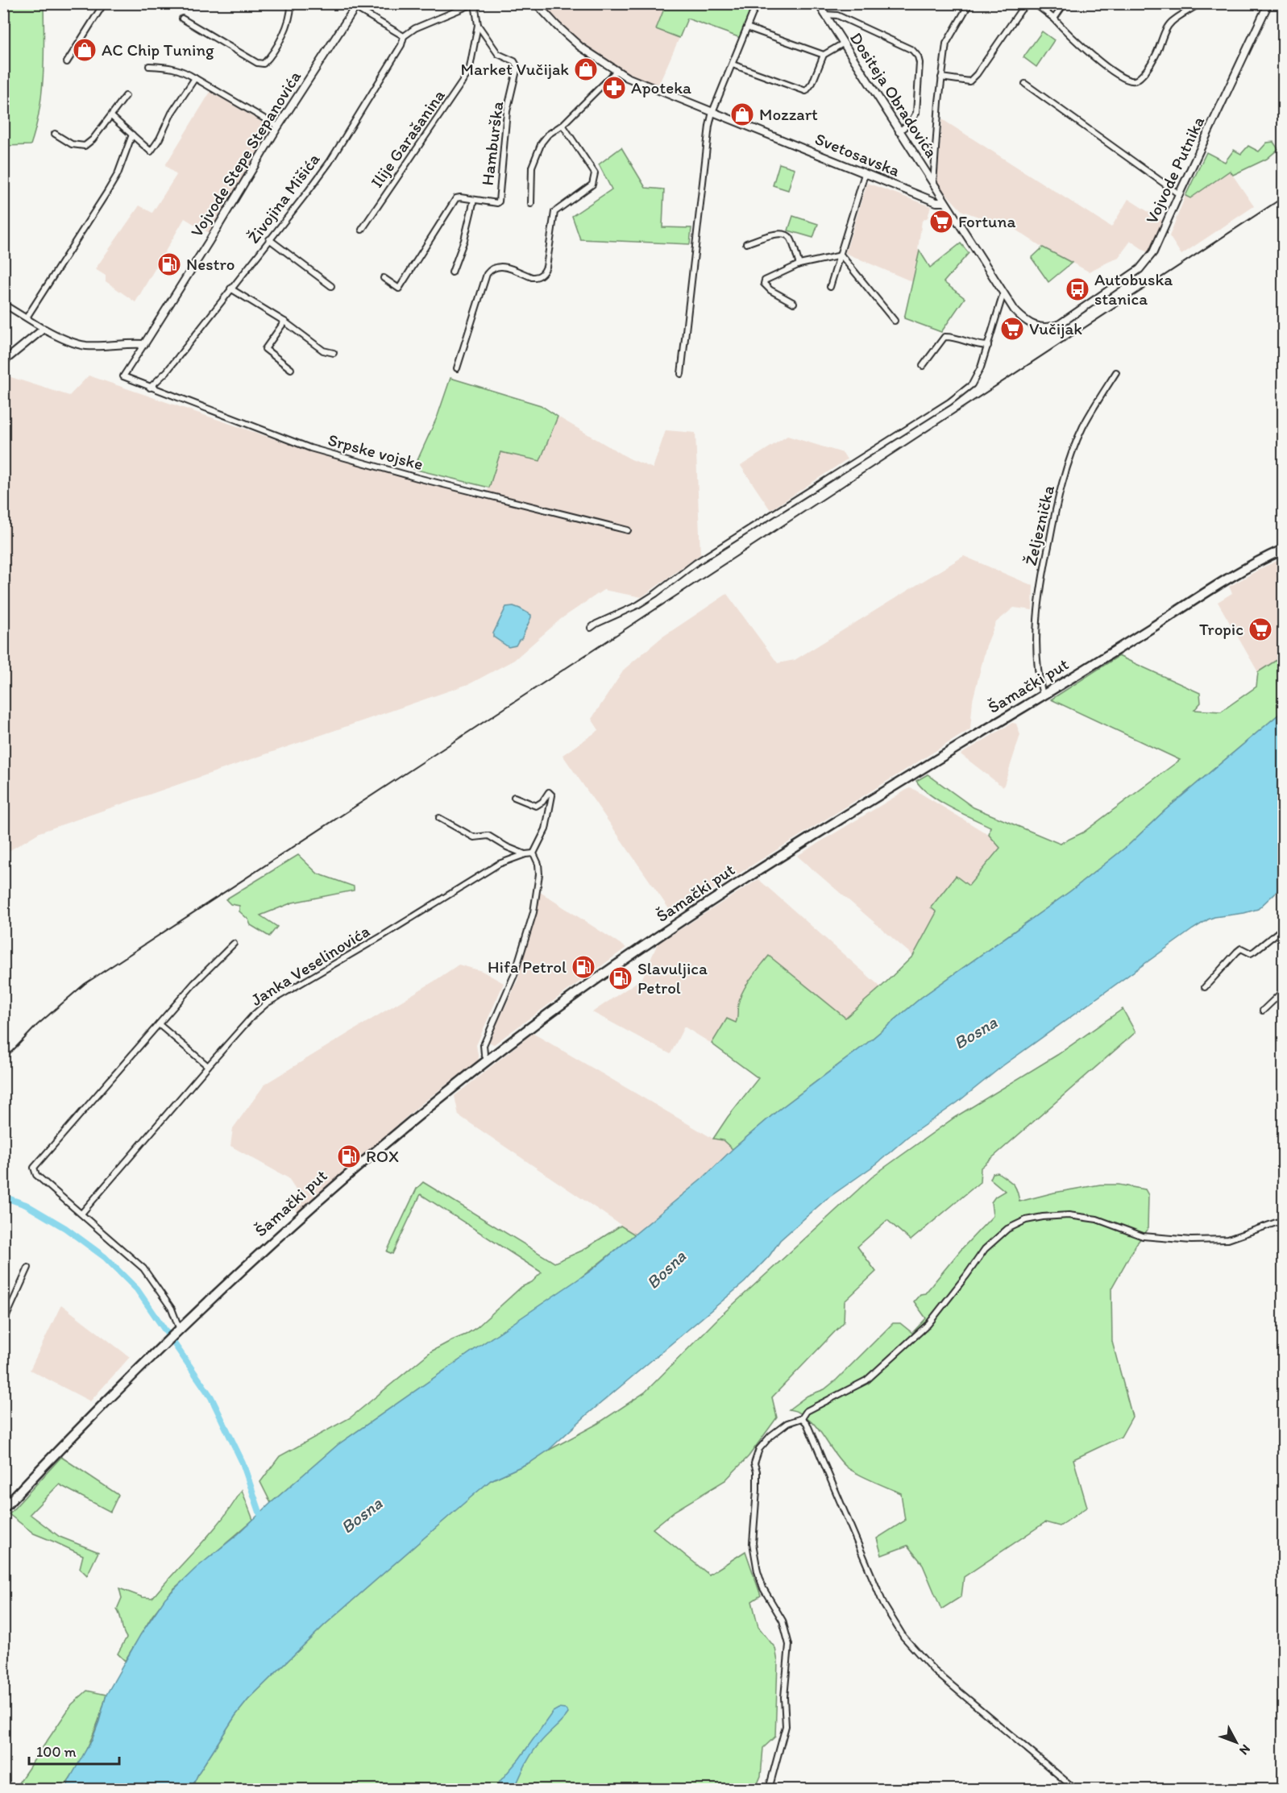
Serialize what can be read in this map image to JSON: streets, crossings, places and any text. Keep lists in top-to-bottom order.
{
  "streets": {
    "main road": ["Šamački put"],
    "street": [
      "Dositeja Obradovića",
      "Ilije Garašanina",
      "Hamburška",
      "Vojvode Stepe Stepanovića",
      "Svetosavska",
      "Vojvode Putnika",
      "Živojina Mišića",
      "Srpske vojske",
      "Željeznička",
      "Janka Veselinovića"
    ]
  },
  "crossings": [
    ["Dositeja Obradovića", "Svetosavska"],
    ["Dositeja Obradovića", "Vojvode Putnika"],
    ["Ilije Garašanina", "Hamburška"],
    ["Vojvode Stepe Stepanovića", "Srpske vojske"],
    ["Živojina Mišića", "Srpske vojske"],
    ["Željeznička", "Šamački put"]
  ],
  "water": ["Bosna"],
  "places": {
    "shop": ["AC Chip Tuning", "Market Vučijak", "Mozzart"],
    "pharmacy": ["Apoteka"],
    "supermarket": ["Fortuna", "Vučijak", "Tropic"],
    "fuel station": [
      "Nestro",
      "Hifa Petrol",
      "Slavuljica Petrol",
      "ROX"
    ],
    "bus stop": ["Autobuska stanica"]
  },
  "scale_bar": "100 m",
  "north": "bottom right"
}
